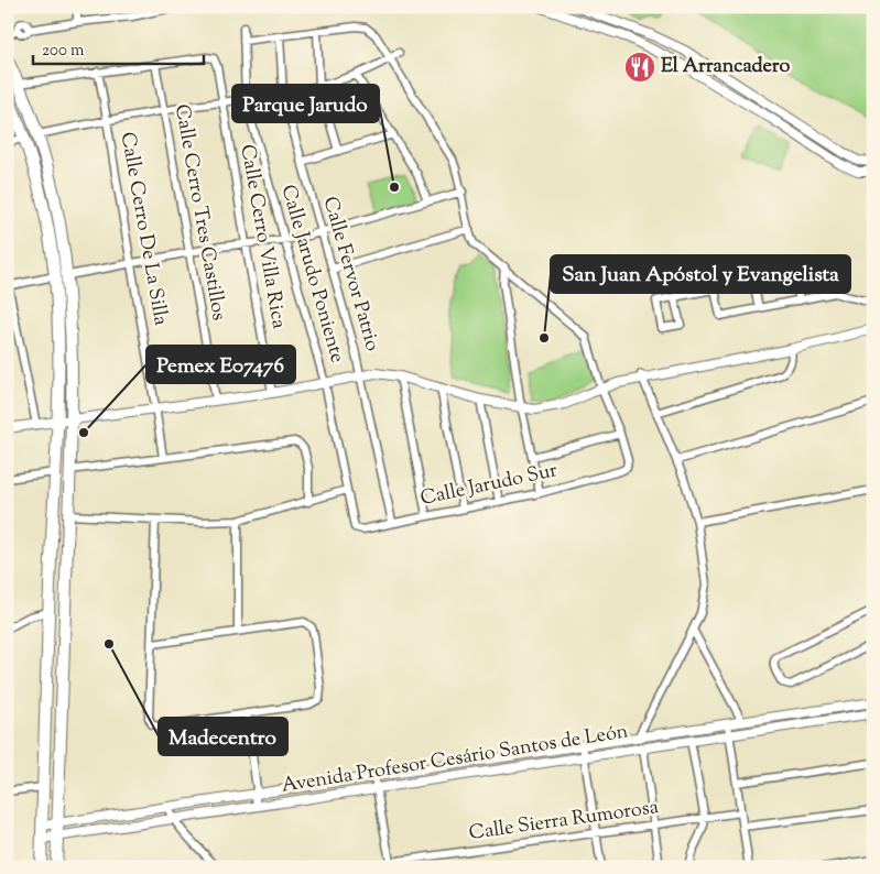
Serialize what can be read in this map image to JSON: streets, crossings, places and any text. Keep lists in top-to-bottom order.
{
  "streets": {
    "street": [
      "Calle Cerro Tres Castillos",
      "Calle Cerro De La Silla",
      "Calle Cerro Villa Rica",
      "Calle Jarudo Poniente",
      "Calle Fervor Patrio",
      "Calle Jarudo Sur",
      "Avenida Profesor Cesário Santos de León",
      "Calle Sierra Rumorosa"
    ]
  },
  "crossings": [
    ["Calle Cerro Tres Castillos", "Calle Cerro Villa Rica"],
    ["Calle Jarudo Poniente", "Calle Jarudo Sur"],
    ["Calle Fervor Patrio", "Calle Jarudo Sur"]
  ],
  "places": {
    "restaurant": ["El Arrancadero"],
    "other": [
      "Parque Jarudo",
      "San Juan Apóstol y Evangelista",
      "Pemex E07476",
      "Madecentro"
    ]
  },
  "scale_bar": "200 m"
}
